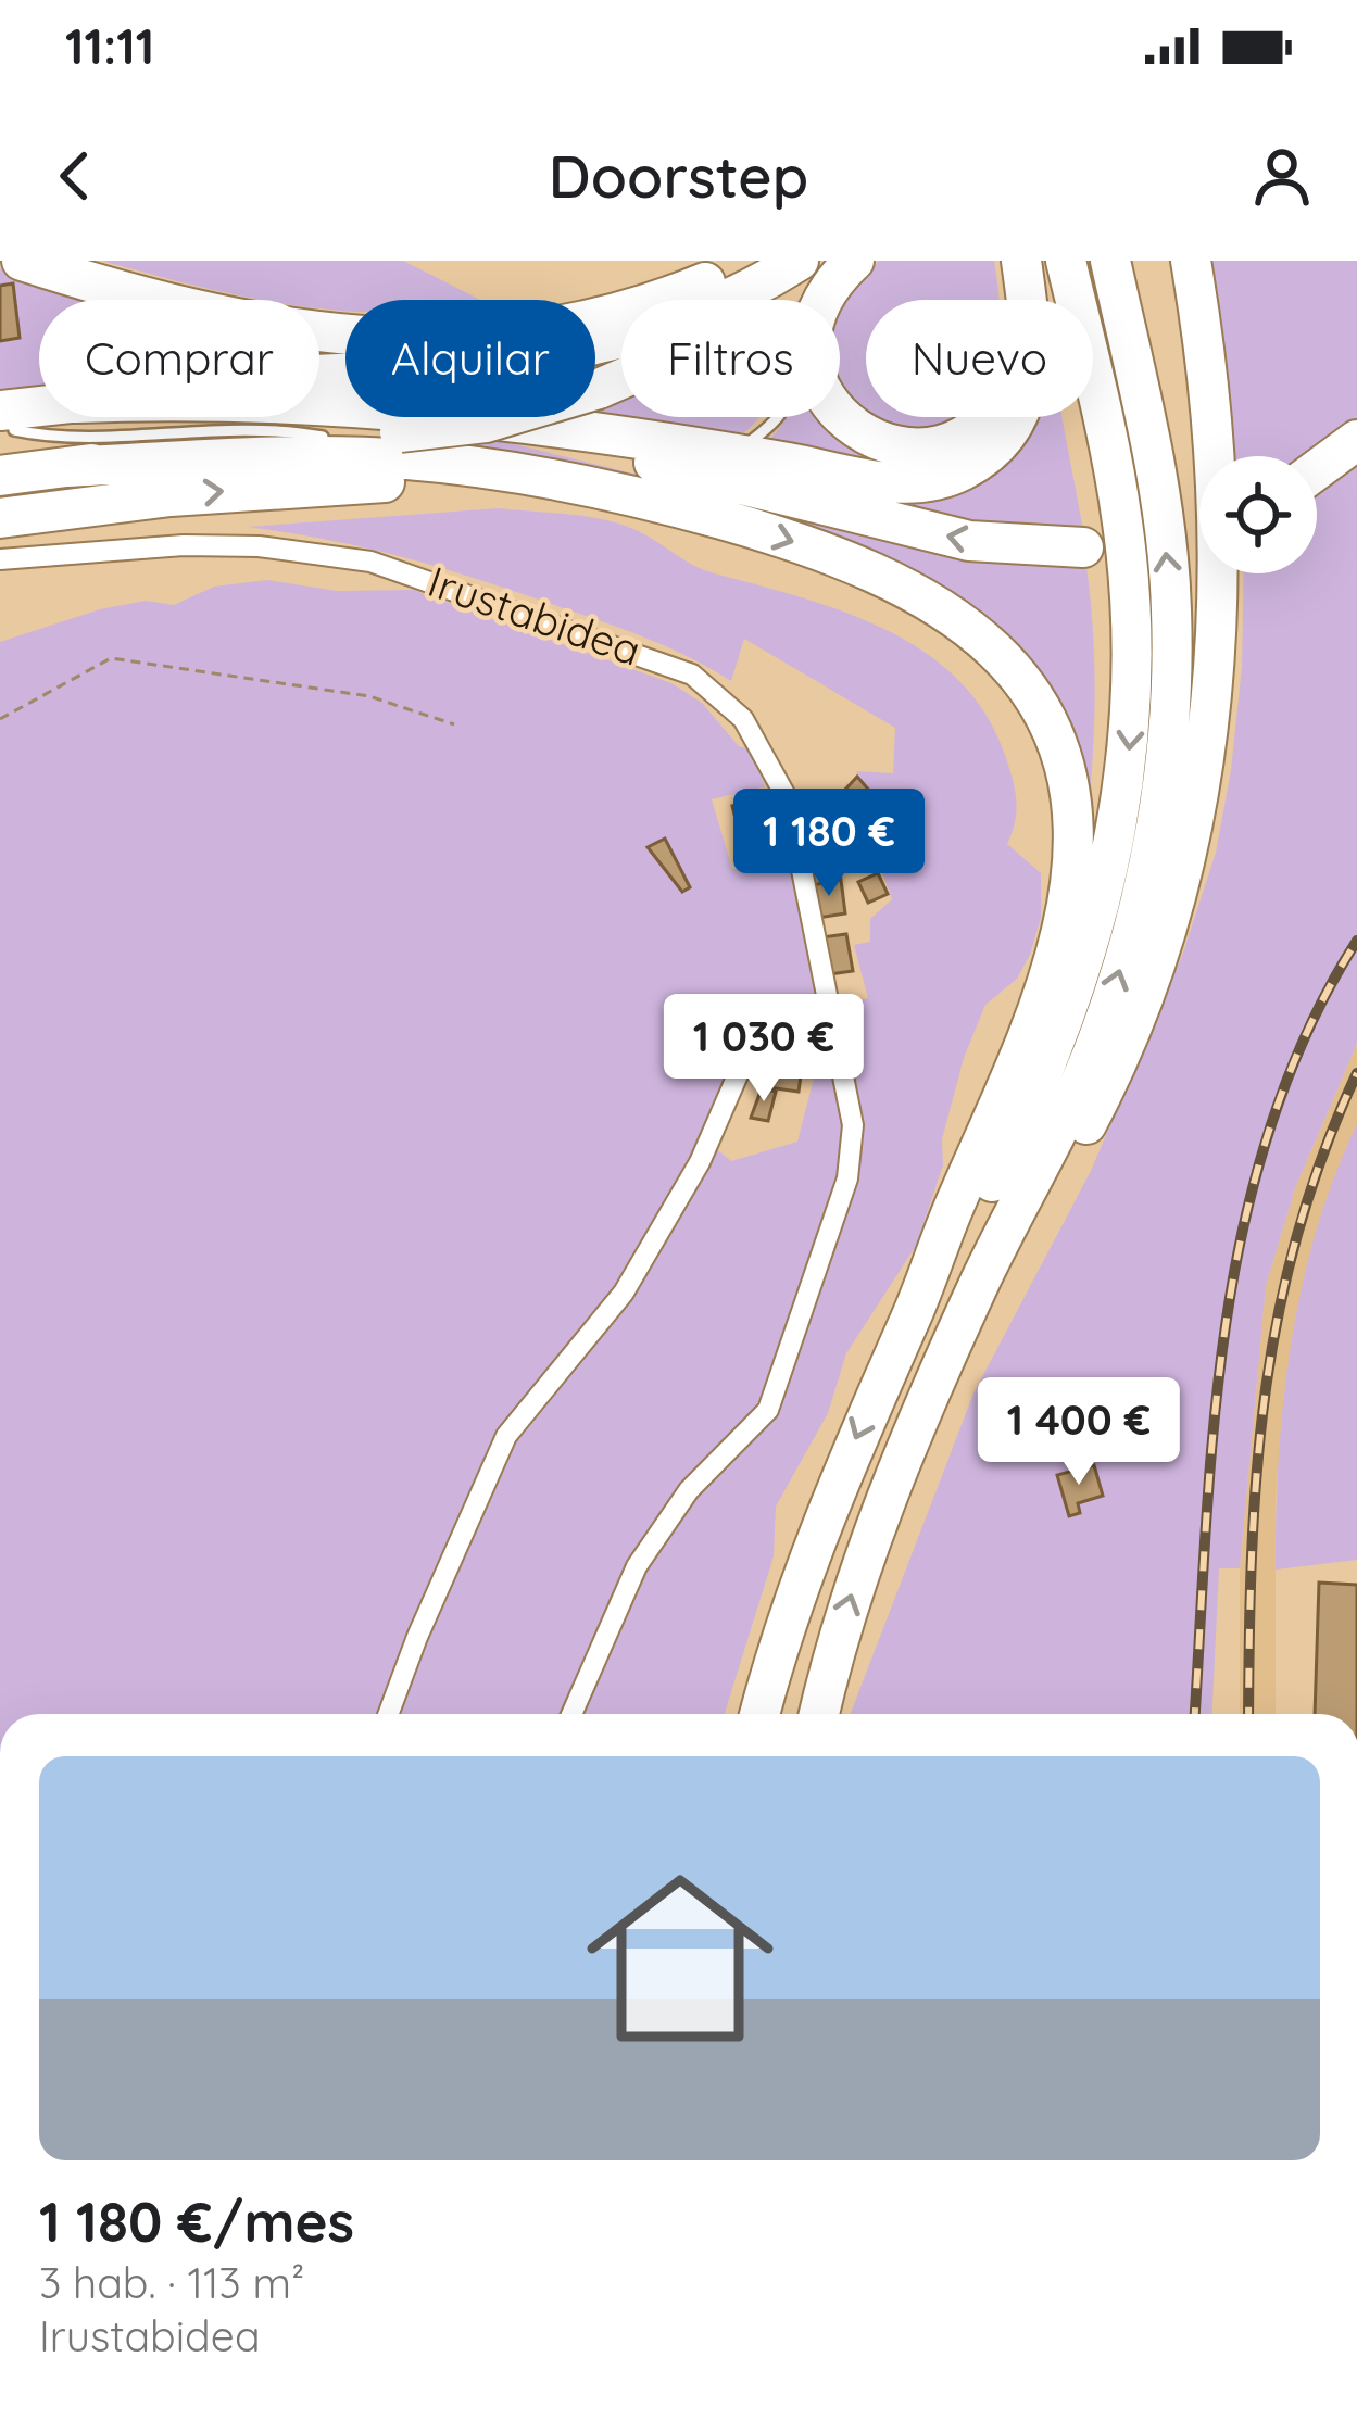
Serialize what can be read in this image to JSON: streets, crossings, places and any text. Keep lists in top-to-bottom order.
{
  "streets": {
    "street": ["Irustabidea"]
  },
  "page": {
    "status": "11:11",
    "header": "Doorstep",
    "chip": [
      "Comprar",
      "Alquilar",
      "Filtros",
      "Nuevo"
    ],
    "price": ["1 180 €", "1 030 €", "1 400 €"],
    "list": [
      {
        "name": "1 180 €/mes",
        "note": "3 hab. · 113 m² · Irustabidea"
      }
    ]
  }
}
